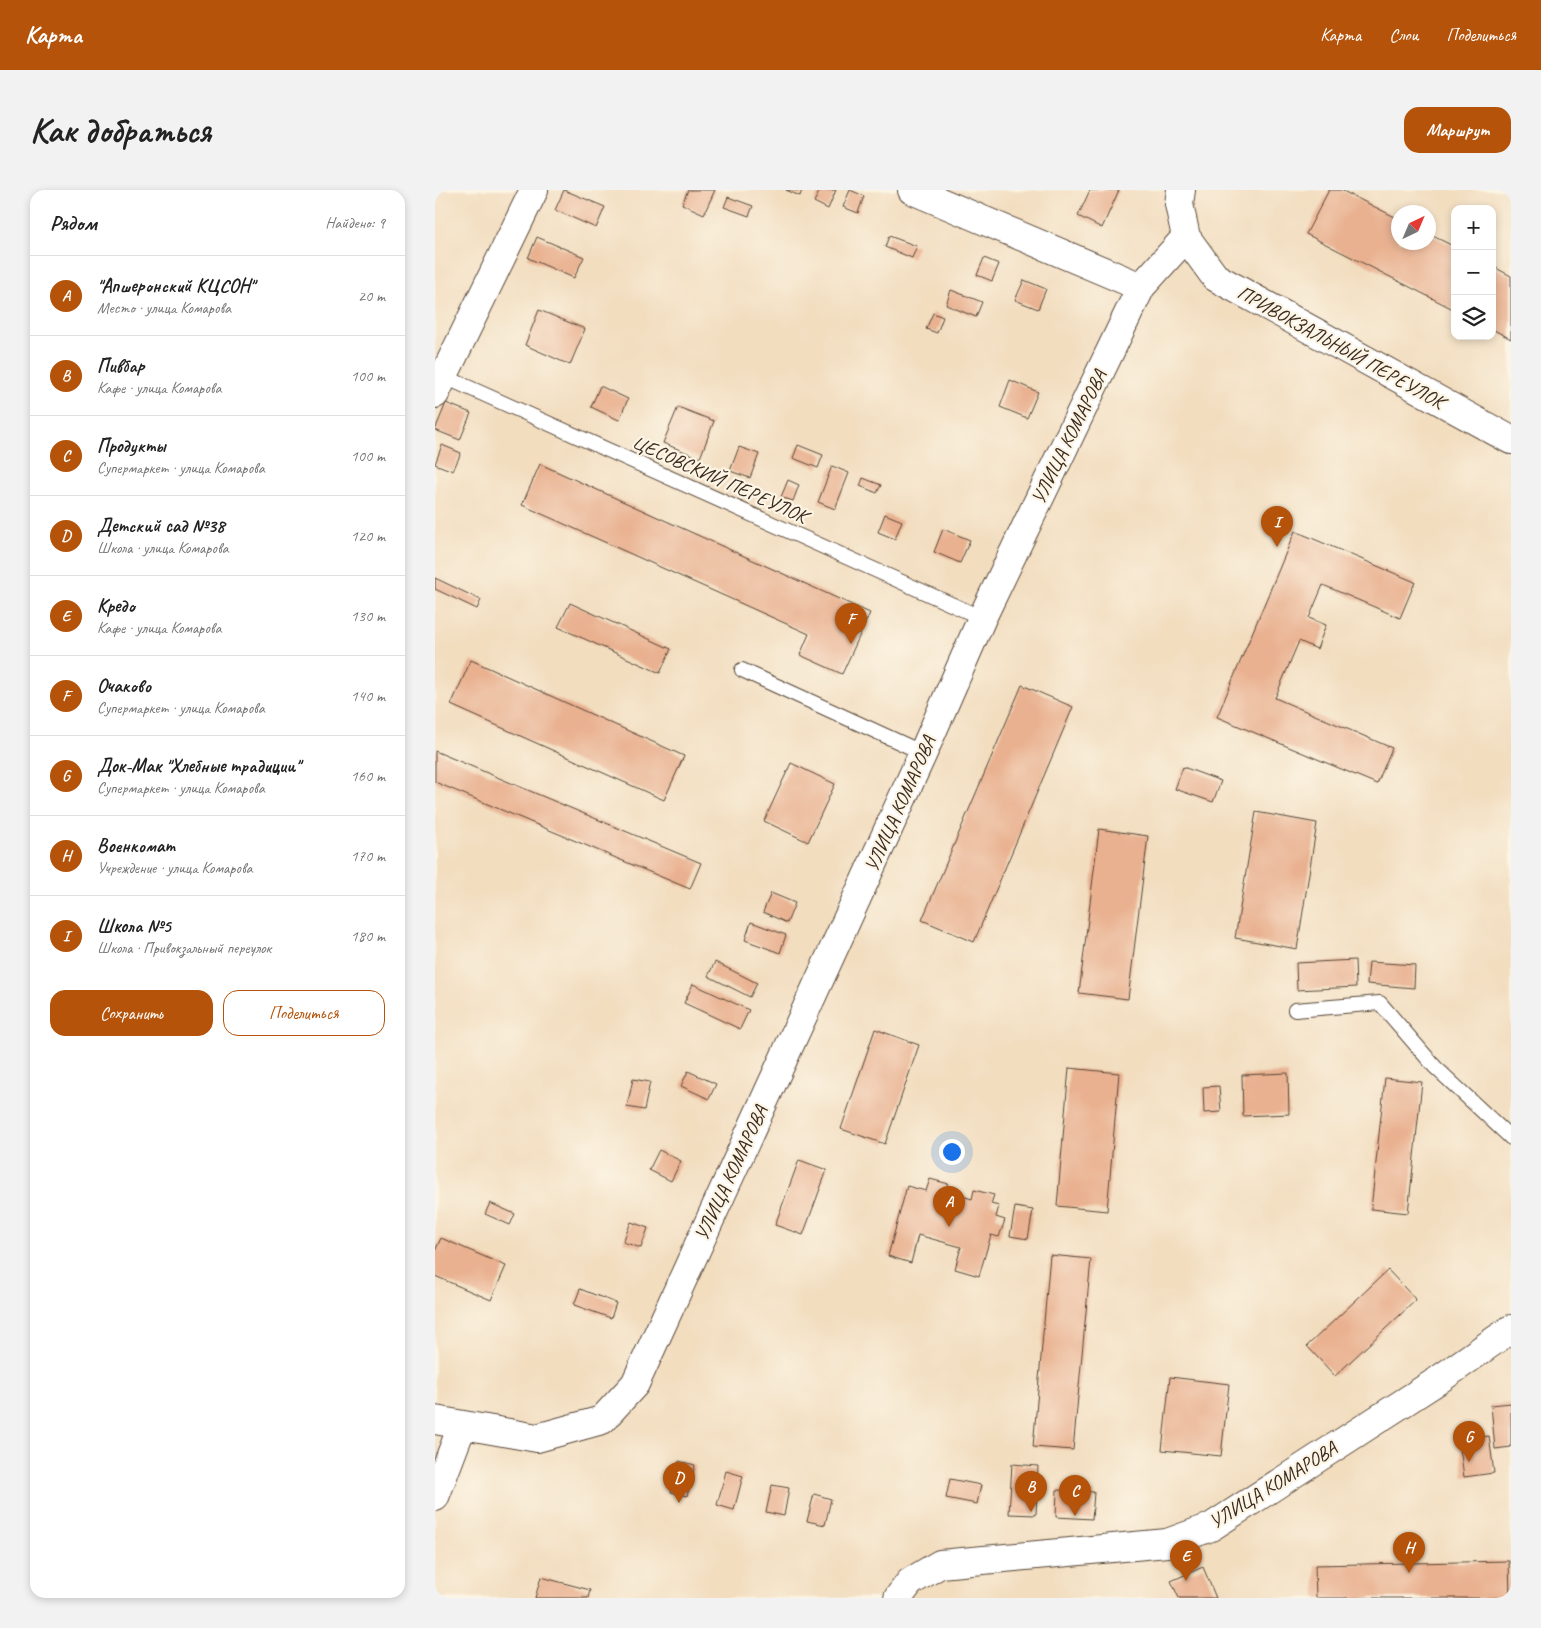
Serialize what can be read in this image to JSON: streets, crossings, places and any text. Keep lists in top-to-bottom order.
{
  "streets": {
    "street": ["ПРИВОКЗАЛЬНЫЙ ПЕРЕУЛОК", "УЛИЦА КОМАРОВА"],
    "lane": ["ЦЕСОВСКИЙ ПЕРЕУЛОК"]
  },
  "crossings": [
    ["ПРИВОКЗАЛЬНЫЙ ПЕРЕУЛОК", "УЛИЦА КОМАРОВА"],
    ["УЛИЦА КОМАРОВА", "ЦЕСОВСКИЙ ПЕРЕУЛОК"]
  ],
  "north": "top right",
  "page": {
    "header": "Карта",
    "nav": ["Карта", "Слои", "Поделиться"],
    "buttons": [
      "Маршрут",
      ["Сохранить", "Поделиться"]
    ],
    "title": "Как добраться",
    "heading": ["Рядом", "Найдено: 9"],
    "map_buttons": ["+", "−"],
    "list": [
      {
        "mark": "A",
        "name": "\"Апшеронский КЦСОН\"",
        "note": "Место · улица Комарова",
        "value": "20 m"
      },
      {
        "mark": "B",
        "name": "Пивбар",
        "note": "Кафе · улица Комарова",
        "value": "100 m"
      },
      {
        "mark": "C",
        "name": "Продукты",
        "note": "Супермаркет · улица Комарова",
        "value": "100 m"
      },
      {
        "mark": "D",
        "name": "Детский сад №38",
        "note": "Школа · улица Комарова",
        "value": "120 m"
      },
      {
        "mark": "E",
        "name": "Кредо",
        "note": "Кафе · улица Комарова",
        "value": "130 m"
      },
      {
        "mark": "F",
        "name": "Очаково",
        "note": "Супермаркет · улица Комарова",
        "value": "140 m"
      },
      {
        "mark": "G",
        "name": "Док-Мак \"Хлебные традиции\"",
        "note": "Супермаркет · улица Комарова",
        "value": "160 m"
      },
      {
        "mark": "H",
        "name": "Военкомат",
        "note": "Учреждение · улица Комарова",
        "value": "170 m"
      },
      {
        "mark": "I",
        "name": "Школа №5",
        "note": "Школа · Привокзальный переулок",
        "value": "180 m"
      }
    ],
    "pins": [
      "I",
      "F",
      "A",
      "G",
      "D",
      "B",
      "C",
      "H",
      "E"
    ]
  }
}
